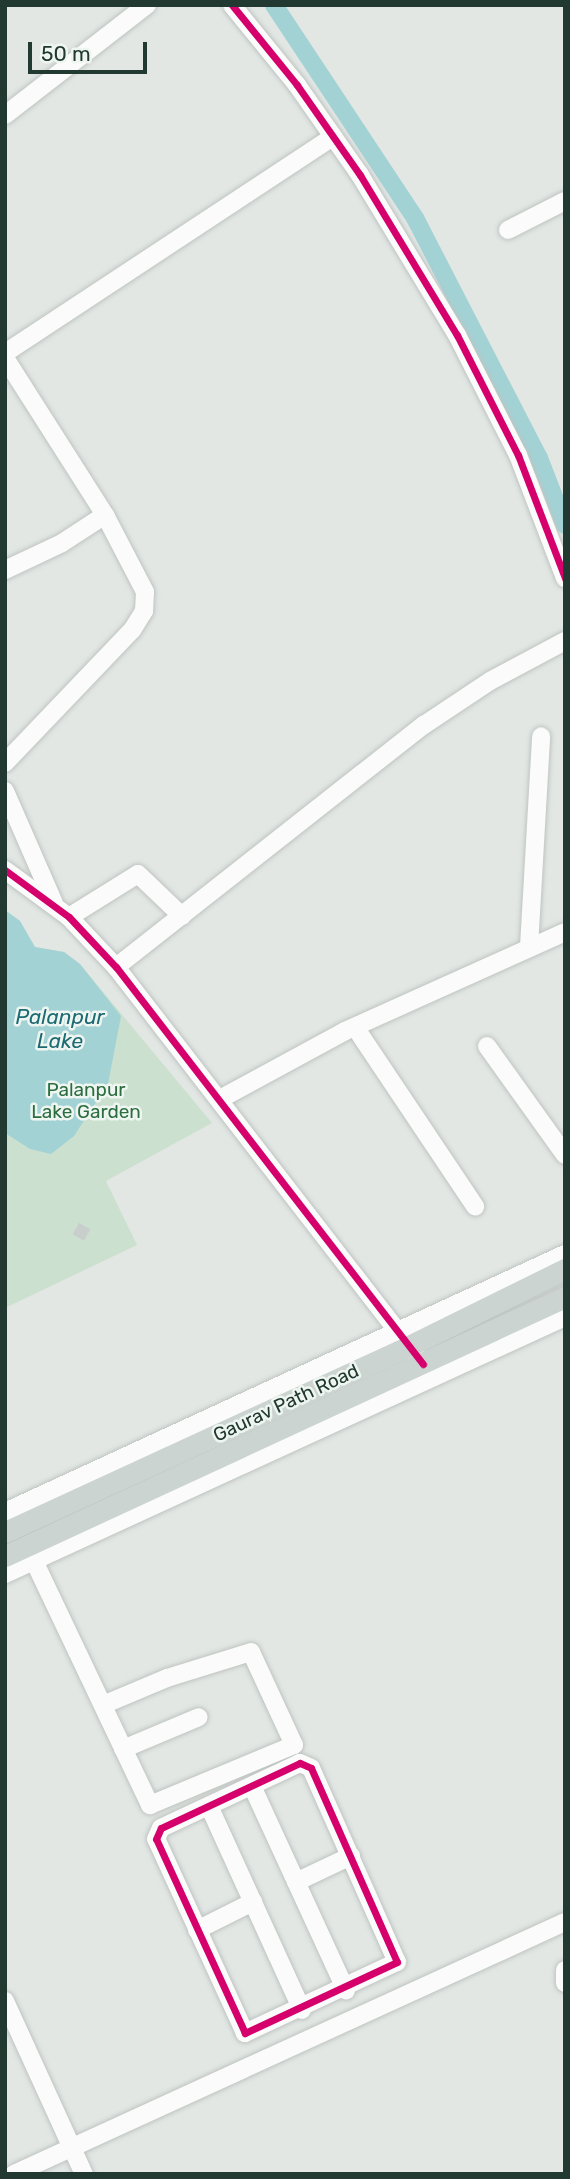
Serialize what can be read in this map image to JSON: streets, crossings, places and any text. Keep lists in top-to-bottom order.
{
  "streets": {
    "main road": ["Gaurav Path Road"]
  },
  "water": ["Palanpur Lake"],
  "parks": ["Palanpur Lake Garden"],
  "scale_bar": "50 m"
}
